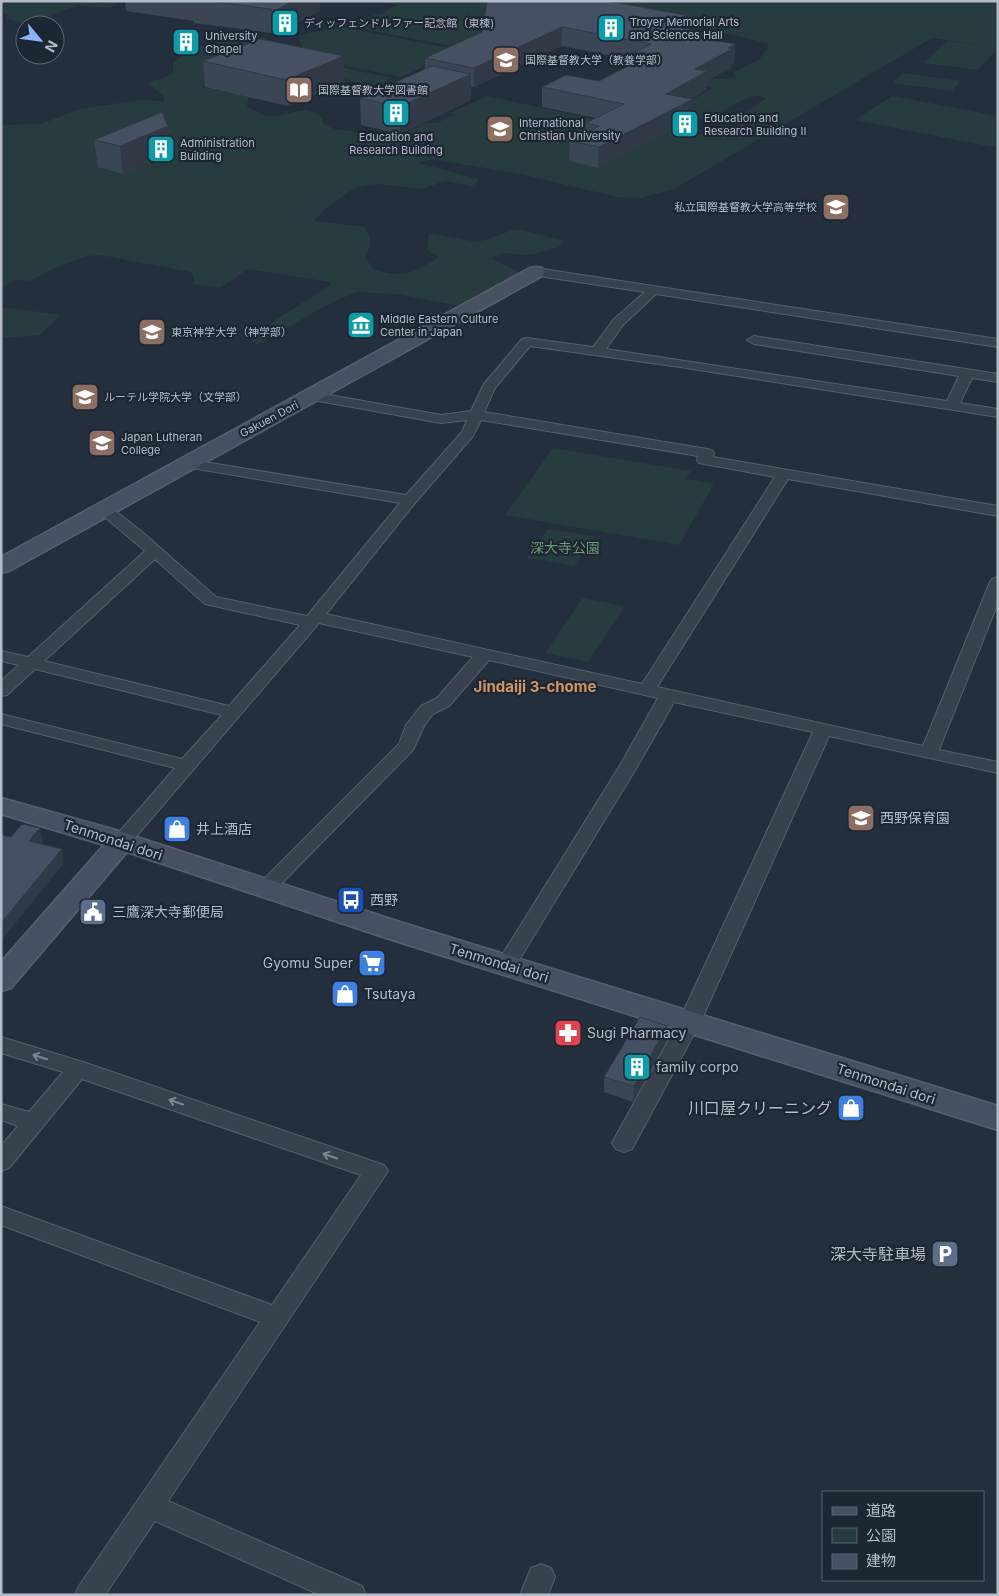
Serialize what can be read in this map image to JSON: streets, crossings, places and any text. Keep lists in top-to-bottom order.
{
  "streets": {
    "street": ["Gakuen Dori", "Tenmondai dori"]
  },
  "districts": ["Jindaiji 3-chome"],
  "parks": ["深大寺公園"],
  "places": {
    "building": [
      "ディッフェンドルファー記念館（東棟)",
      "Troyer Memorial Arts and Sciences Hall",
      "University Chapel",
      "Education and Research Building",
      "Education and Research Building II",
      "Administration Building",
      "family corpo"
    ],
    "school or university": [
      "国際基督教大学（教養学部）",
      "International Christian University",
      "私立国際基督教大学高等学校",
      "東京神学大学（神学部）",
      "ルーテル学院大学（文学部）",
      "Japan Lutheran College",
      "西野保育園"
    ],
    "library": ["国際基督教大学図書館"],
    "museum": ["Middle Eastern Culture Center in Japan"],
    "shop": ["井上酒店", "Tsutaya", "川口屋クリーニング"],
    "bus stop": ["西野"],
    "public building": ["三鷹深大寺郵便局"],
    "supermarket": ["Gyomu Super"],
    "pharmacy": ["Sugi Pharmacy"],
    "parking": ["深大寺駐車場"]
  },
  "legend": ["道路", "公園", "建物"],
  "north": "bottom right"
}
